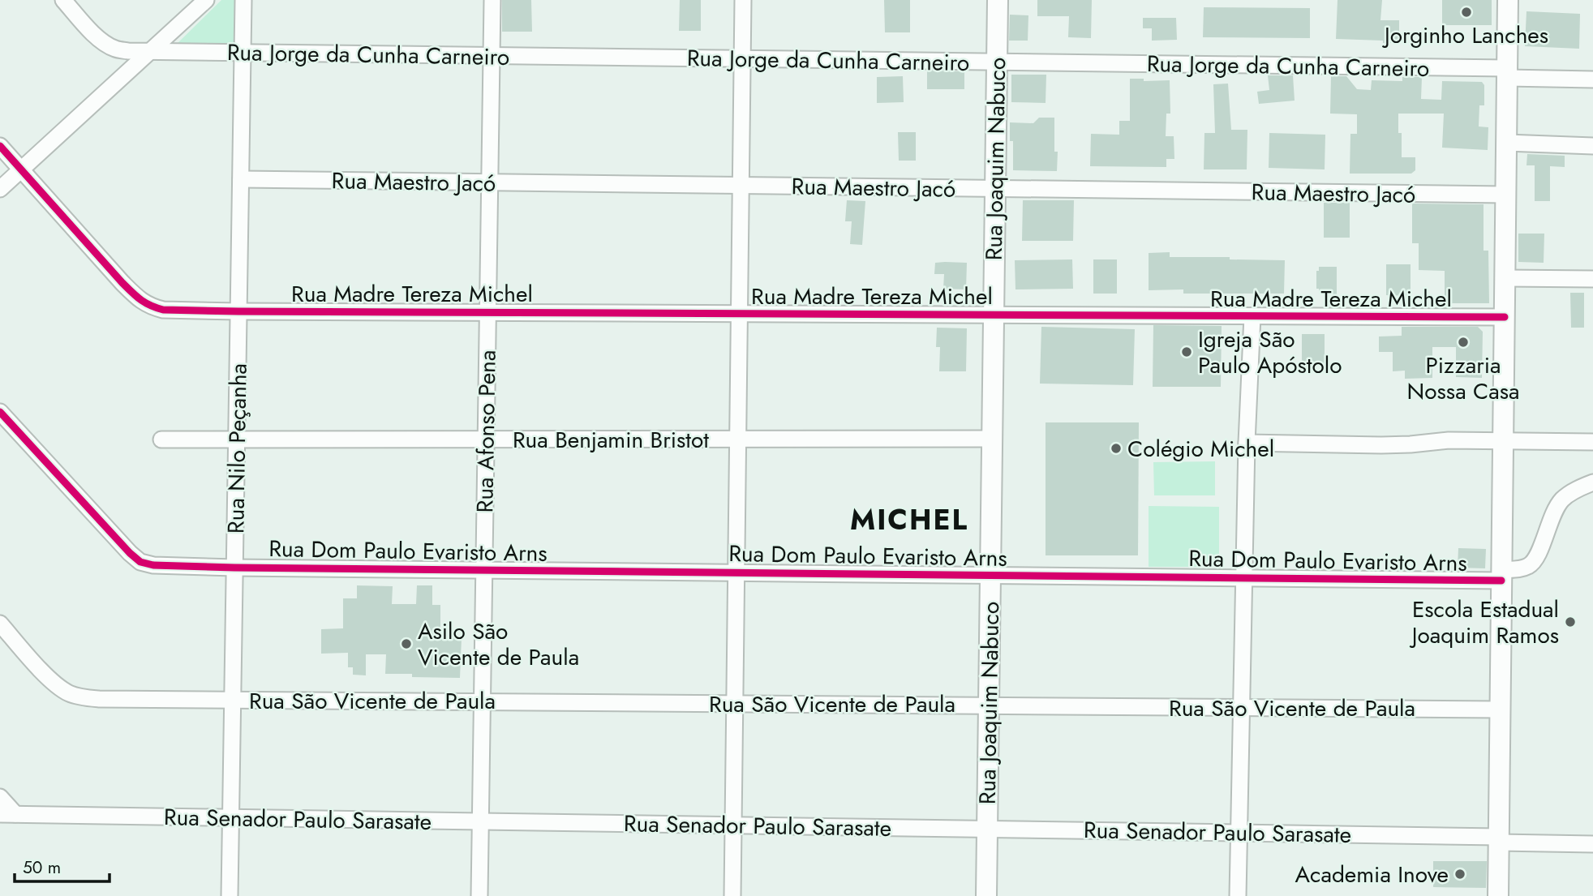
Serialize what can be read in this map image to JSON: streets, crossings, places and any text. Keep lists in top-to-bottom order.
{
  "streets": {
    "main road": ["Rua Joaquim Nabuco"],
    "street": [
      "Rua Jorge da Cunha Carneiro",
      "Rua Maestro Jacó",
      "Rua Madre Tereza Michel",
      "Rua Afonso Pena",
      "Rua Benjamin Bristot",
      "Rua Nilo Peçanha",
      "Rua Dom Paulo Evaristo Arns",
      "Rua São Vicente de Paula",
      "Rua Senador Paulo Sarasate"
    ]
  },
  "crossings": [
    ["Rua Jorge da Cunha Carneiro", "Rua Joaquim Nabuco"],
    ["Rua Jorge da Cunha Carneiro", "Rua Afonso Pena"],
    ["Rua Jorge da Cunha Carneiro", "Rua Nilo Peçanha"],
    ["Rua Joaquim Nabuco", "Rua Maestro Jacó"],
    ["Rua Joaquim Nabuco", "Rua Madre Tereza Michel"],
    ["Rua Joaquim Nabuco", "Rua Benjamin Bristot"],
    ["Rua Joaquim Nabuco", "Rua Dom Paulo Evaristo Arns"],
    ["Rua Joaquim Nabuco", "Rua São Vicente de Paula"],
    ["Rua Joaquim Nabuco", "Rua Senador Paulo Sarasate"],
    ["Rua Maestro Jacó", "Rua Afonso Pena"],
    ["Rua Maestro Jacó", "Rua Nilo Peçanha"],
    ["Rua Madre Tereza Michel", "Rua Afonso Pena"],
    ["Rua Madre Tereza Michel", "Rua Nilo Peçanha"],
    ["Rua Afonso Pena", "Rua Benjamin Bristot"],
    ["Rua Afonso Pena", "Rua Dom Paulo Evaristo Arns"],
    ["Rua Afonso Pena", "Rua São Vicente de Paula"],
    ["Rua Afonso Pena", "Rua Senador Paulo Sarasate"],
    ["Rua Benjamin Bristot", "Rua Nilo Peçanha"],
    ["Rua Nilo Peçanha", "Rua Dom Paulo Evaristo Arns"],
    ["Rua Nilo Peçanha", "Rua São Vicente de Paula"],
    ["Rua Nilo Peçanha", "Rua Senador Paulo Sarasate"]
  ],
  "districts": ["MICHEL"],
  "places": [
    "Jorginho Lanches",
    "Pizzaria Nossa Casa",
    "Igreja São Paulo Apóstolo",
    "Colégio Michel",
    "Escola Estadual Joaquim Ramos",
    "Asilo São Vicente de Paula",
    "Academia Inove"
  ],
  "scale_bar": "50 m"
}
